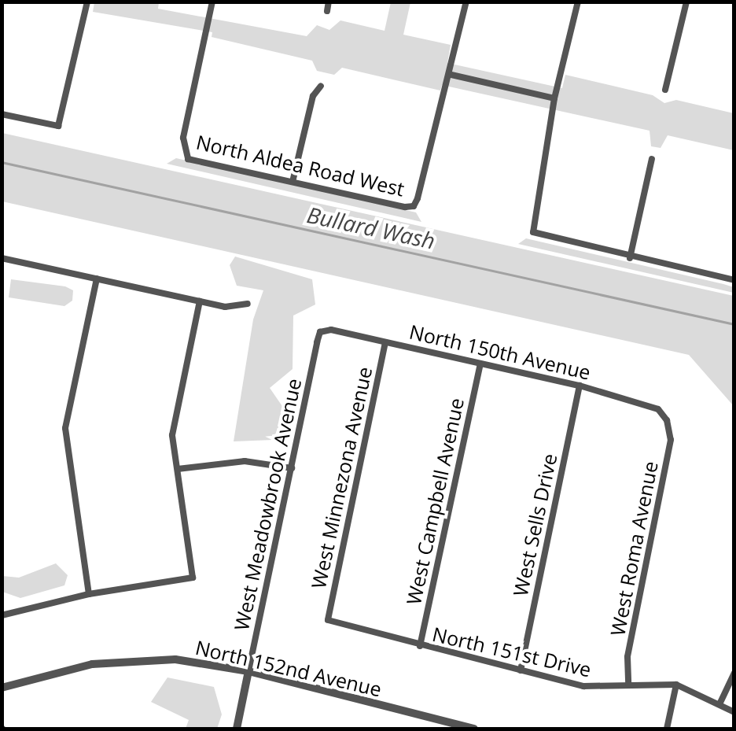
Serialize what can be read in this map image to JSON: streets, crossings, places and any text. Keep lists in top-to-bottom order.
{
  "streets": {
    "street": [
      "North Aldea Road West",
      "North 150th Avenue",
      "West Minnezona Avenue",
      "West Campbell Avenue",
      "West Meadowbrook Avenue",
      "West Sells Drive",
      "West Roma Avenue",
      "North 151st Drive",
      "North 152nd Avenue"
    ]
  },
  "crossings": [
    ["North 150th Avenue", "West Minnezona Avenue"],
    ["North 150th Avenue", "West Campbell Avenue"],
    ["North 150th Avenue", "West Meadowbrook Avenue"],
    ["North 150th Avenue", "West Sells Drive"],
    ["North 150th Avenue", "West Roma Avenue"],
    ["West Minnezona Avenue", "North 151st Drive"],
    ["West Campbell Avenue", "North 151st Drive"],
    ["West Meadowbrook Avenue", "North 152nd Avenue"],
    ["West Sells Drive", "North 151st Drive"],
    ["West Roma Avenue", "North 151st Drive"]
  ],
  "water": ["Bullard Wash"]
}
